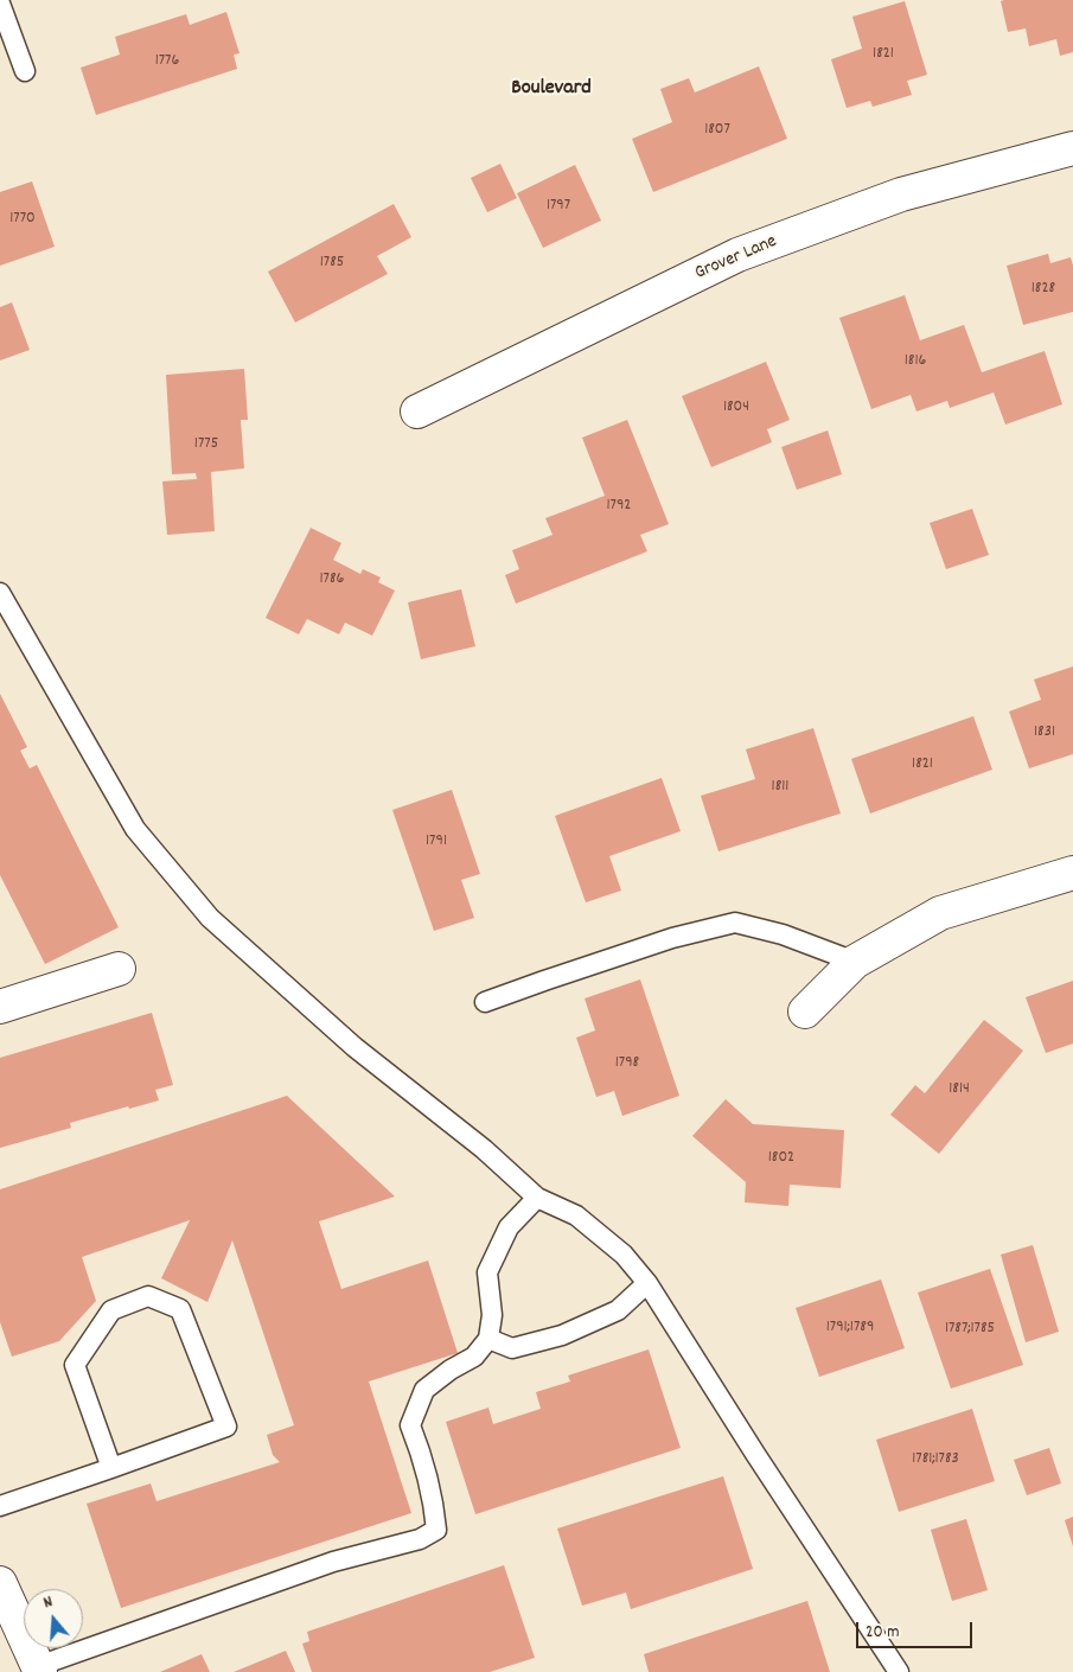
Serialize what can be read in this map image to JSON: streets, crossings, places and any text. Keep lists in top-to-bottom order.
{
  "streets": {
    "street": ["Grover Lane"]
  },
  "districts": ["Boulevard"],
  "house_numbers": [
    "1821",
    "1776",
    "1807",
    "1797",
    "1770",
    "1785",
    "1828",
    "1816",
    "1804",
    "1775",
    "1792",
    "1786",
    "1831",
    "1821",
    "1811",
    "1791",
    "1798",
    "1814",
    "1802",
    "1791;1789",
    "1787;1785",
    "1781;1783"
  ],
  "scale_bar": "20 m",
  "north": "top"
}
